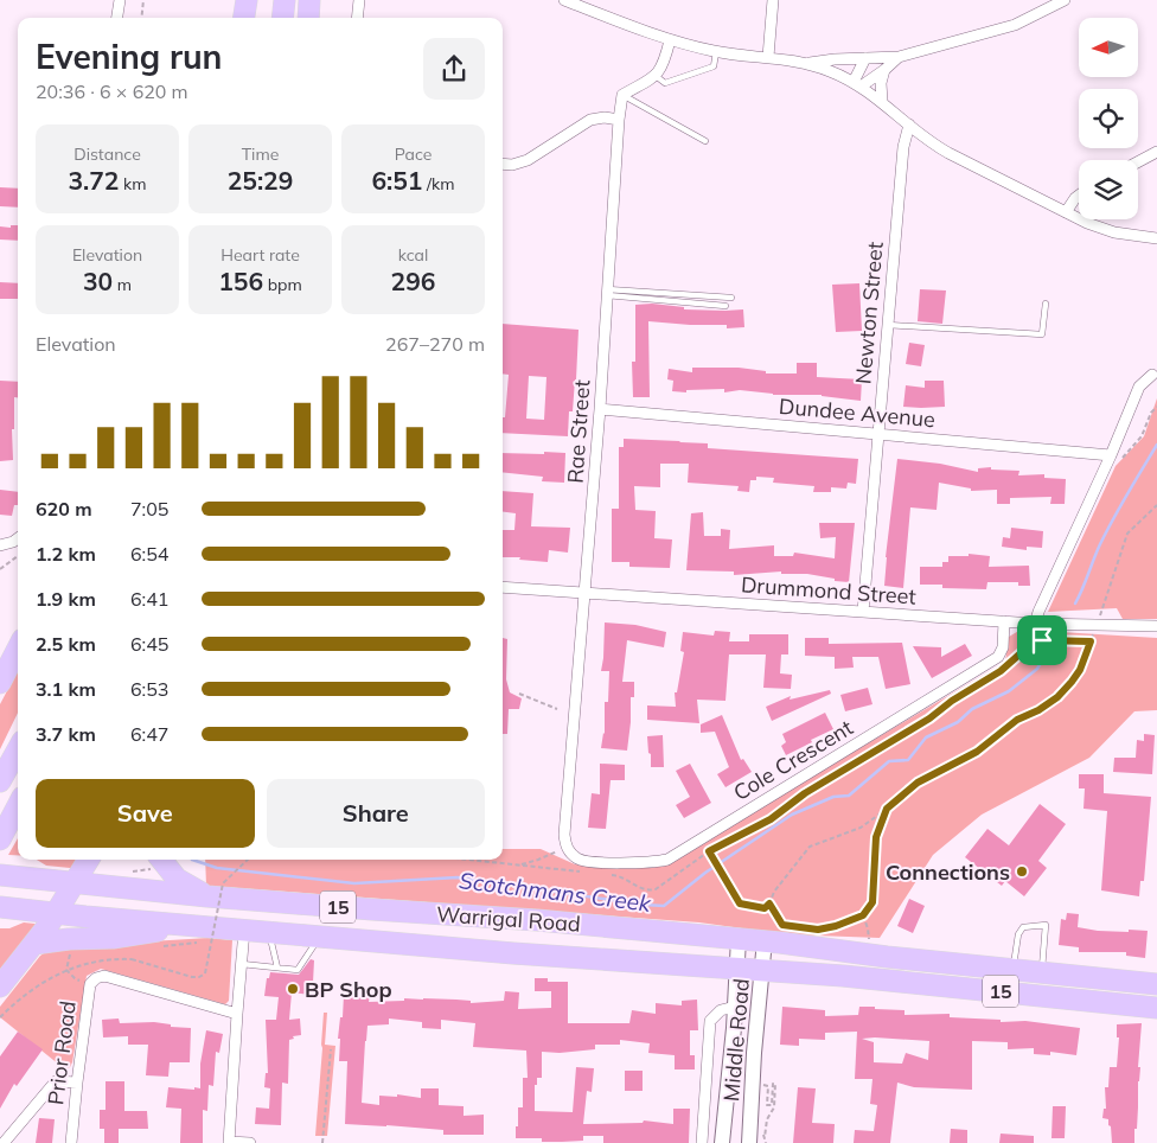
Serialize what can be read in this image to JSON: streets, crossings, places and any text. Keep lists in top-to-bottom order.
{
  "streets": {
    "highway": ["15", "Warrigal Road"],
    "street": [
      "Newton Street",
      "Dundee Avenue",
      "Rae Street",
      "Drummond Street",
      "Cole Crescent",
      "Middle Road",
      "Prior Road"
    ]
  },
  "crossings": [
    ["Newton Street", "Dundee Avenue"],
    ["Newton Street", "Drummond Street"],
    ["Dundee Avenue", "Rae Street"],
    ["Rae Street", "Drummond Street"],
    ["Rae Street", "Cole Crescent"],
    ["Drummond Street", "Cole Crescent"],
    ["Warrigal Road", "Middle Road"]
  ],
  "water": ["Scotchmans Creek"],
  "places": ["Connections", "BP Shop"],
  "north": "left",
  "page": {
    "heading": ["Evening run", "20:36 · 6 × 620 m"],
    "stats": [
      ["Distance", "3.72 km"],
      ["Time", "25:29"],
      ["Pace", "6:51 /km"],
      ["Elevation", "30 m"],
      ["Heart rate", "156 bpm"],
      ["kcal", "296"]
    ],
    "chart": ["Elevation", "267–270 m"],
    "list": [
      {
        "name": "620 m",
        "note": "7:05"
      },
      {
        "name": "1.2 km",
        "note": "6:54"
      },
      {
        "name": "1.9 km",
        "note": "6:41"
      },
      {
        "name": "2.5 km",
        "note": "6:45"
      },
      {
        "name": "3.1 km",
        "note": "6:53"
      },
      {
        "name": "3.7 km",
        "note": "6:47"
      }
    ],
    "buttons": ["Save", "Share"]
  }
}
